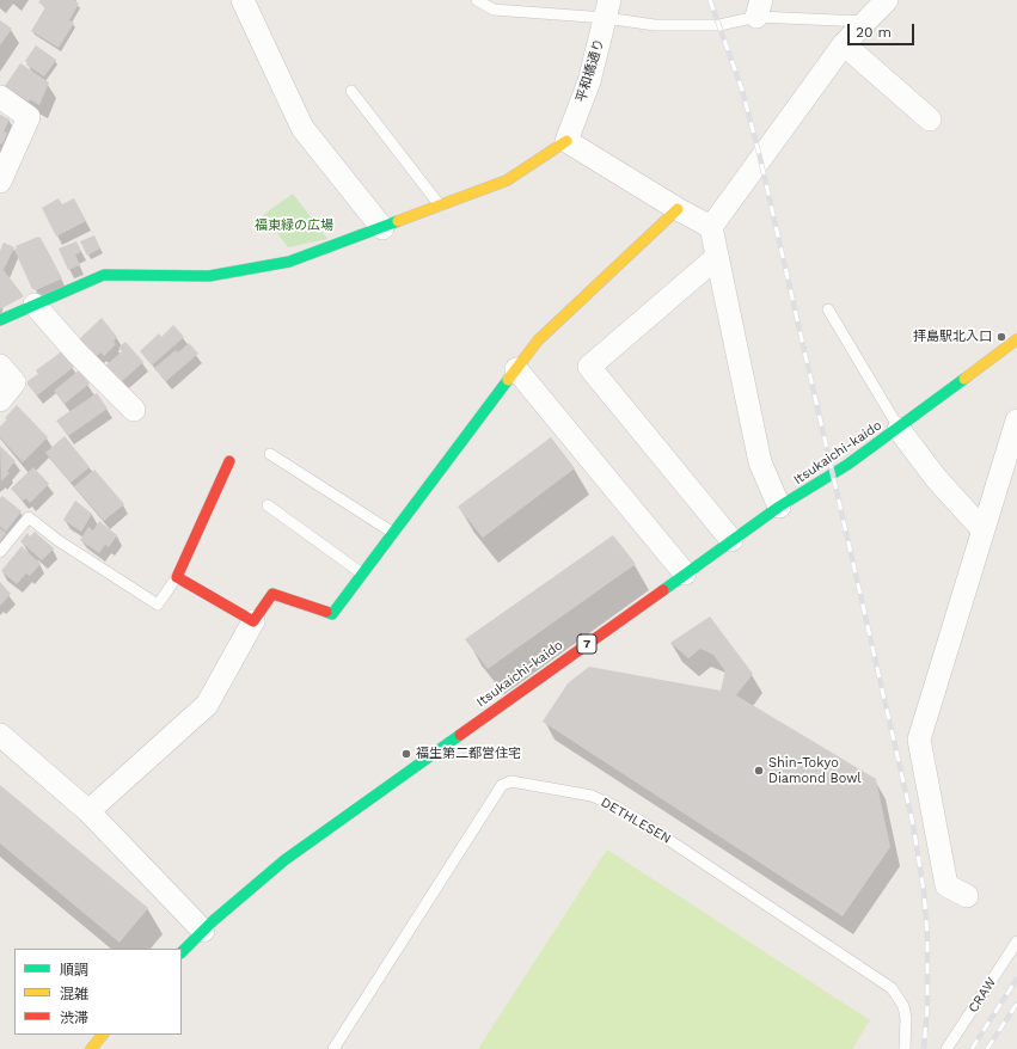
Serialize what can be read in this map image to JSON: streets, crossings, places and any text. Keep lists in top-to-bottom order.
{
  "streets": {
    "street": ["平和橋通り", "Itsukaichi-kaido", "7"],
    "lane": ["DETHLESEN", "CRAW"]
  },
  "parks": ["福東緑の広場"],
  "places": ["拝島駅北入口", "福生第二都営住宅", "Shin-Tokyo Diamond Bowl"],
  "legend": ["順調", "混雑", "渋滞"],
  "scale_bar": "20 m"
}
